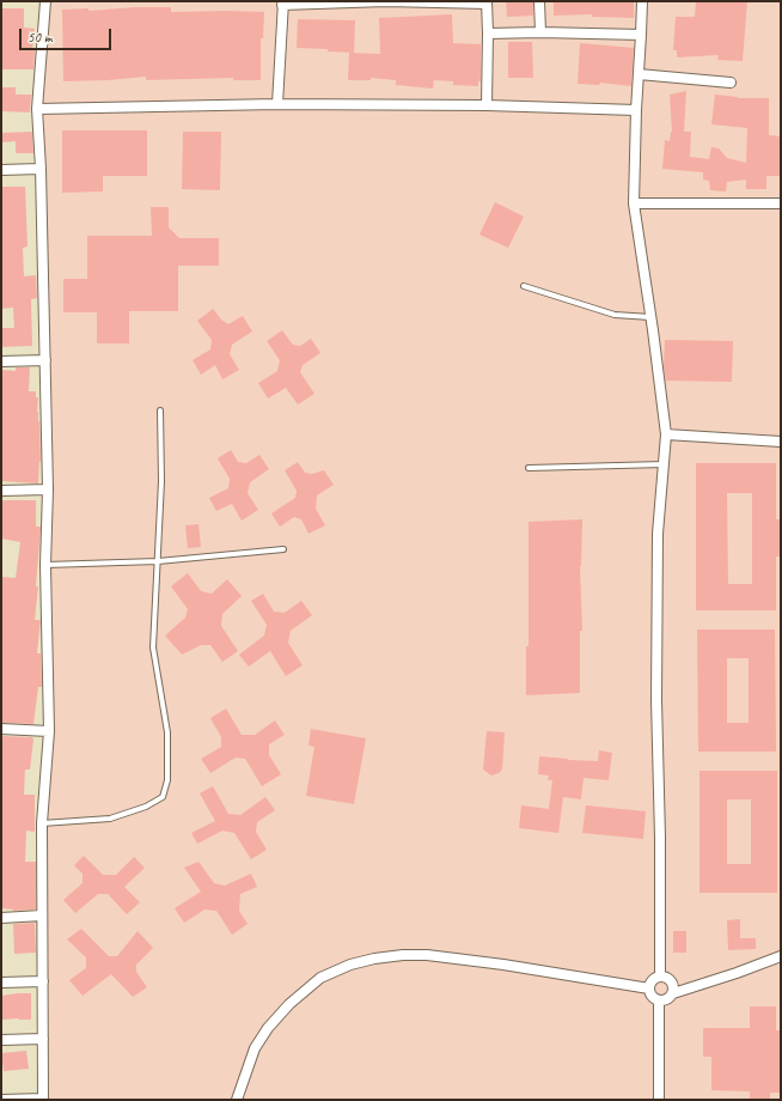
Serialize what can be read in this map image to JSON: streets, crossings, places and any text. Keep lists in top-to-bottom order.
{
  "scale_bar": "50 m"
}
